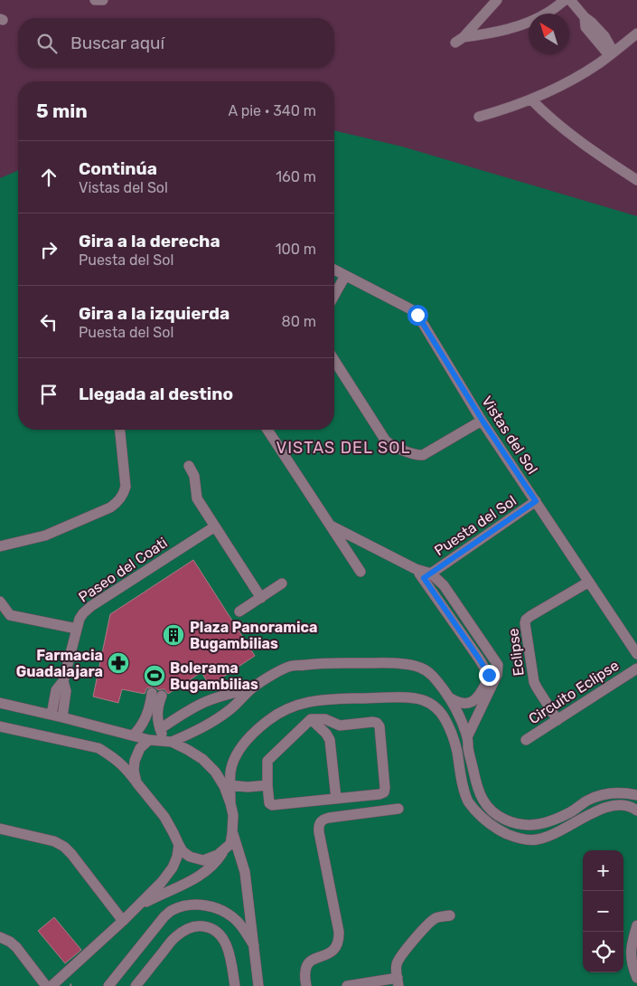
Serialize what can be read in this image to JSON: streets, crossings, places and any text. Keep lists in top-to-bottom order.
{
  "streets": {
    "street": [
      "Vistas del Sol",
      "Puesta del Sol",
      "Paseo del Coati",
      "Eclipse",
      "Circuito Eclipse"
    ]
  },
  "crossings": [
    ["Vistas del Sol", "Puesta del Sol"],
    ["Vistas del Sol", "Eclipse"],
    ["Eclipse", "Circuito Eclipse"]
  ],
  "districts": ["VISTAS DEL SOL"],
  "places": {
    "building": ["Plaza Panoramica Bugambilias"],
    "pharmacy": ["Farmacia Guadalajara"],
    "sports": ["Bolerama Bugambilias"]
  },
  "north": "top left",
  "page": {
    "search": "Buscar aquí",
    "heading": ["5 min", "A pie · 340 m"],
    "list": [
      ["Continúa", "Vistas del Sol", "160 m"],
      ["Gira a la derecha", "Puesta del Sol", "100 m"],
      ["Gira a la izquierda", "Puesta del Sol", "80 m"],
      "Llegada al destino"
    ],
    "map_buttons": ["+", "−"]
  }
}
